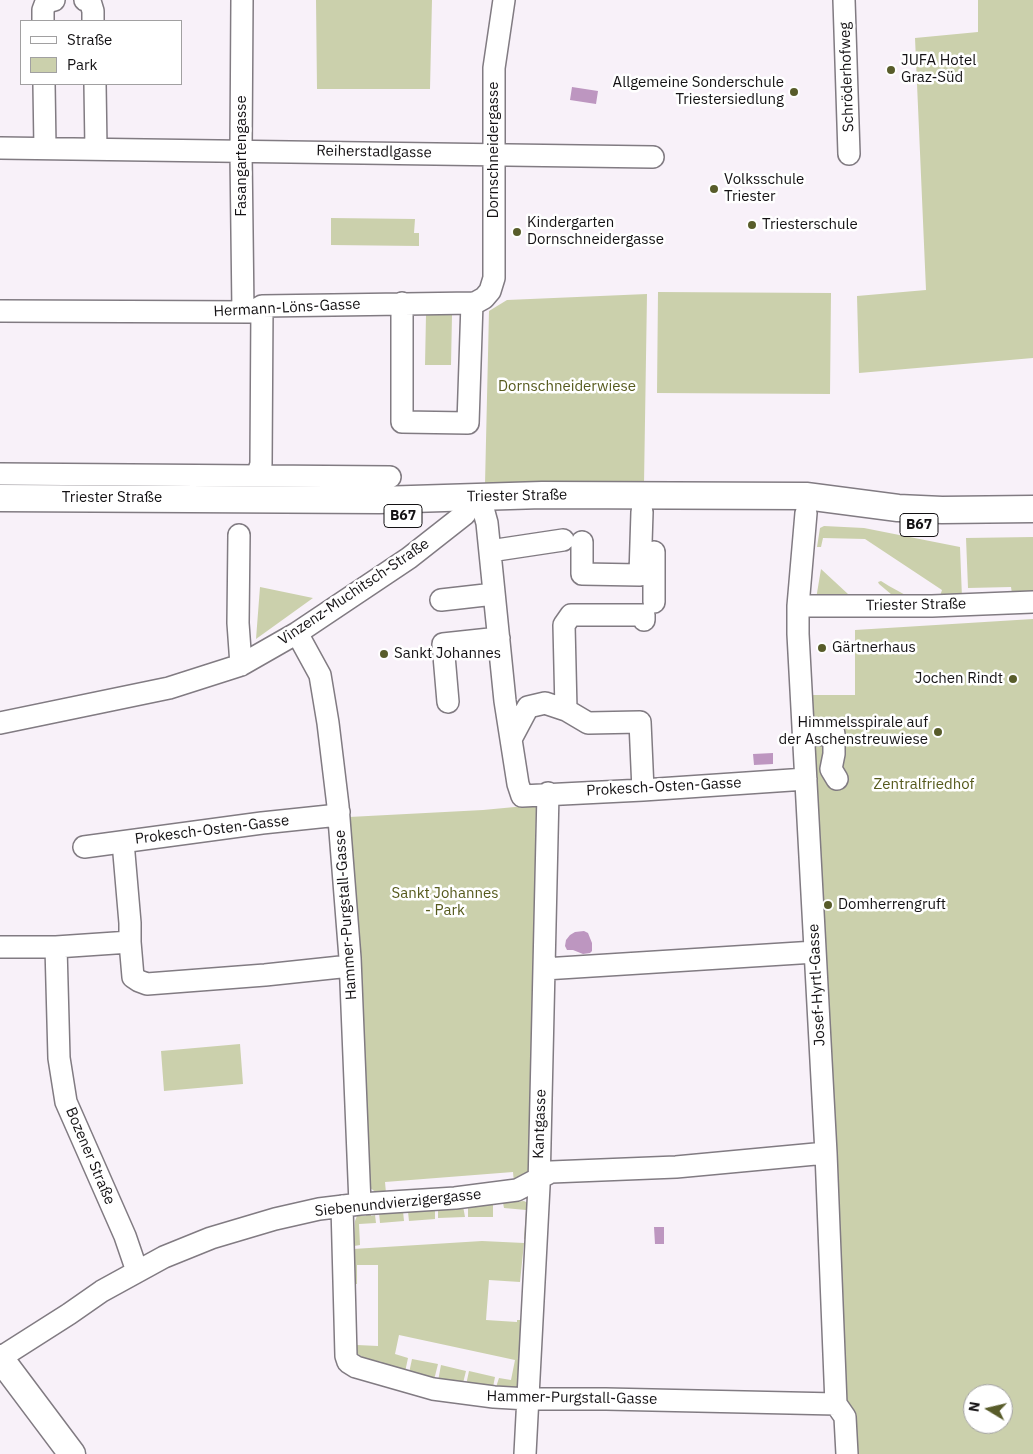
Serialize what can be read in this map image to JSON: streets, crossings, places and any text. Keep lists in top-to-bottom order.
{
  "streets": {
    "main road": ["Triester Straße", "B67"],
    "street": [
      "Schröderhofweg",
      "Dornschneidergasse",
      "Reiherstadlgasse",
      "Fasangartengasse",
      "Hermann-Löns-Gasse",
      "Vinzenz-Muchitsch-Straße",
      "Prokesch-Osten-Gasse",
      "Hammer-Purgstall-Gasse",
      "Josef-Hyrtl-Gasse",
      "Kantgasse",
      "Bozener Straße",
      "Siebenundvierzigergasse"
    ]
  },
  "crossings": [
    ["Dornschneidergasse", "Reiherstadlgasse"],
    ["Dornschneidergasse", "Hermann-Löns-Gasse"],
    ["Reiherstadlgasse", "Fasangartengasse"],
    ["Fasangartengasse", "Hermann-Löns-Gasse"],
    ["Triester Straße", "Vinzenz-Muchitsch-Straße"],
    ["Triester Straße", "Prokesch-Osten-Gasse"],
    ["Triester Straße", "Josef-Hyrtl-Gasse"],
    ["Vinzenz-Muchitsch-Straße", "Hammer-Purgstall-Gasse"],
    ["Prokesch-Osten-Gasse", "Hammer-Purgstall-Gasse"],
    ["Prokesch-Osten-Gasse", "Josef-Hyrtl-Gasse"],
    ["Prokesch-Osten-Gasse", "Kantgasse"],
    ["Hammer-Purgstall-Gasse", "Josef-Hyrtl-Gasse"],
    ["Hammer-Purgstall-Gasse", "Kantgasse"],
    ["Hammer-Purgstall-Gasse", "Siebenundvierzigergasse"],
    ["Josef-Hyrtl-Gasse", "Siebenundvierzigergasse"],
    ["Kantgasse", "Siebenundvierzigergasse"],
    ["Bozener Straße", "Siebenundvierzigergasse"]
  ],
  "parks": ["Dornschneiderwiese", "Zentralfriedhof", "Sankt Johannes - Park"],
  "places": [
    "JUFA Hotel Graz-Süd",
    "Allgemeine Sonderschule Triestersiedlung",
    "Volksschule Triester",
    "Triesterschule",
    "Kindergarten Dornschneidergasse",
    "Gärtnerhaus",
    "Sankt Johannes",
    "Jochen Rindt",
    "Himmelsspirale auf der Aschenstreuwiese",
    "Domherrengruft"
  ],
  "legend": ["Straße", "Park"],
  "north": "left"
}
